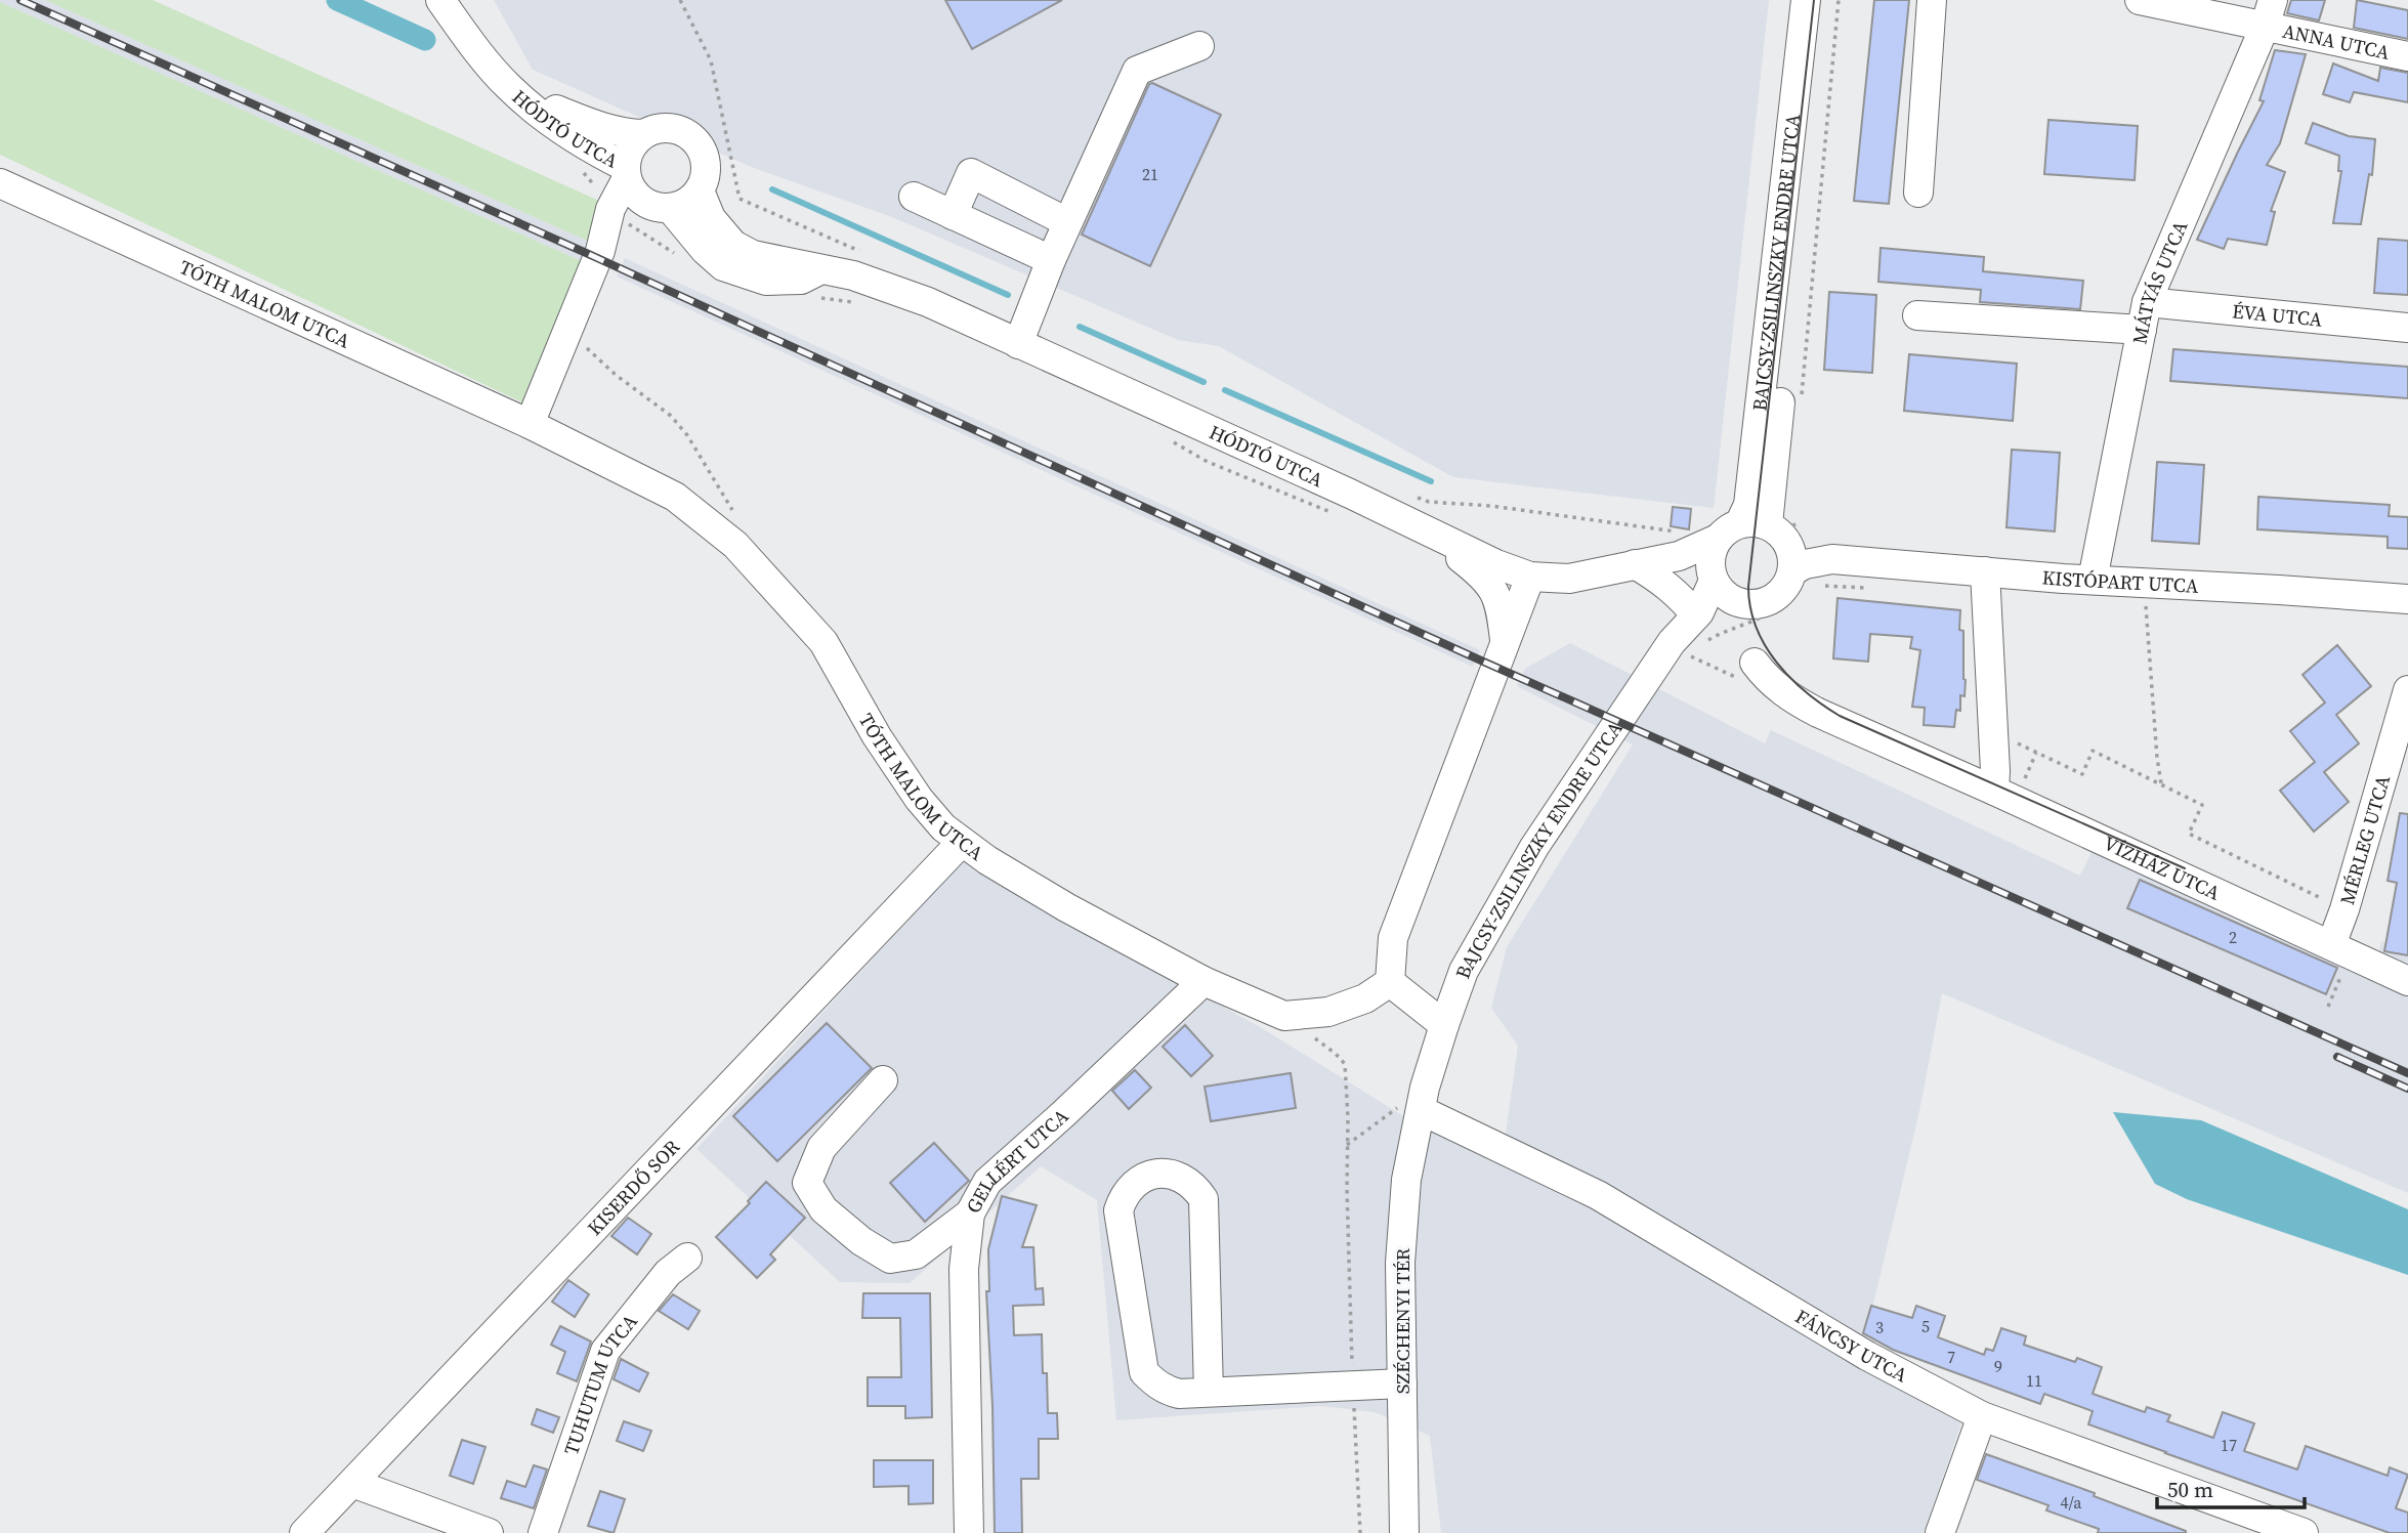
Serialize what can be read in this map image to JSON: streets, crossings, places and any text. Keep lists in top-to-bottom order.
{
  "streets": {
    "street": [
      "ANNA UTCA",
      "HÓDTÓ UTCA",
      "BAJCSY-ZSILINSZKY ENDRE UTCA",
      "MÁTYÁS UTCA",
      "TÓTH MALOM UTCA",
      "ÉVA UTCA",
      "KISTÓPART UTCA",
      "MÉRLEG UTCA",
      "VÍZHÁZ UTCA",
      "GELLÉRT UTCA",
      "KISERDŐ SOR",
      "SZÉCHENYI TÉR",
      "FÁNCSY UTCA",
      "TUHUTUM UTCA"
    ]
  },
  "crossings": [
    ["ANNA UTCA", "MÁTYÁS UTCA"],
    ["HÓDTÓ UTCA", "BAJCSY-ZSILINSZKY ENDRE UTCA"],
    ["HÓDTÓ UTCA", "KISTÓPART UTCA"],
    ["BAJCSY-ZSILINSZKY ENDRE UTCA", "KISTÓPART UTCA"],
    ["BAJCSY-ZSILINSZKY ENDRE UTCA", "SZÉCHENYI TÉR"],
    ["BAJCSY-ZSILINSZKY ENDRE UTCA", "FÁNCSY UTCA"],
    ["MÁTYÁS UTCA", "ÉVA UTCA"],
    ["MÁTYÁS UTCA", "KISTÓPART UTCA"],
    ["TÓTH MALOM UTCA", "GELLÉRT UTCA"],
    ["TÓTH MALOM UTCA", "KISERDŐ SOR"],
    ["MÉRLEG UTCA", "VÍZHÁZ UTCA"],
    ["SZÉCHENYI TÉR", "FÁNCSY UTCA"]
  ],
  "house_numbers": [
    "21",
    "2",
    "5",
    "3",
    "7",
    "9",
    "11",
    "17",
    "4/a"
  ],
  "scale_bar": "50 m"
}
